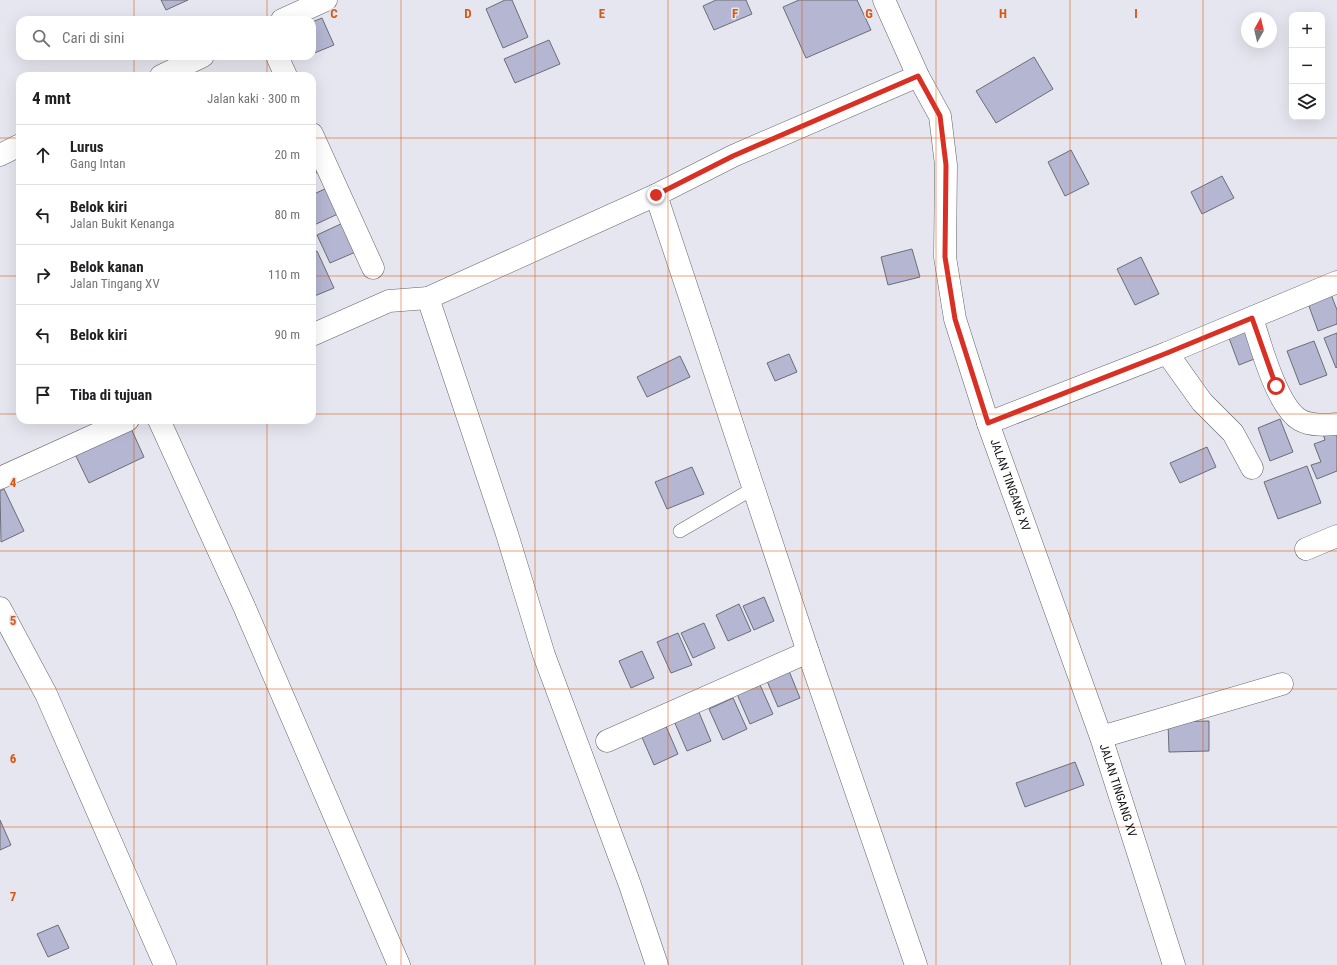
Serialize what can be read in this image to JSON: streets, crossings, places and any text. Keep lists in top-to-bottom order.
{
  "streets": {
    "street": ["JALAN TINGANG XV"]
  },
  "north": "top",
  "page": {
    "map_buttons": ["+", "−"],
    "search": "Cari di sini",
    "heading": ["4 mnt", "Jalan kaki · 300 m"],
    "list": [
      ["Lurus", "Gang Intan", "20 m"],
      ["Belok kiri", "Jalan Bukit Kenanga", "80 m"],
      ["Belok kanan", "Jalan Tingang XV", "110 m"],
      ["Belok kiri", "90 m"],
      "Tiba di tujuan"
    ]
  },
  "grid": {
    "columns": [
      "C",
      "D",
      "E",
      "F",
      "G",
      "H",
      "I"
    ],
    "rows": [
      "4",
      "5",
      "6",
      "7"
    ]
  }
}
